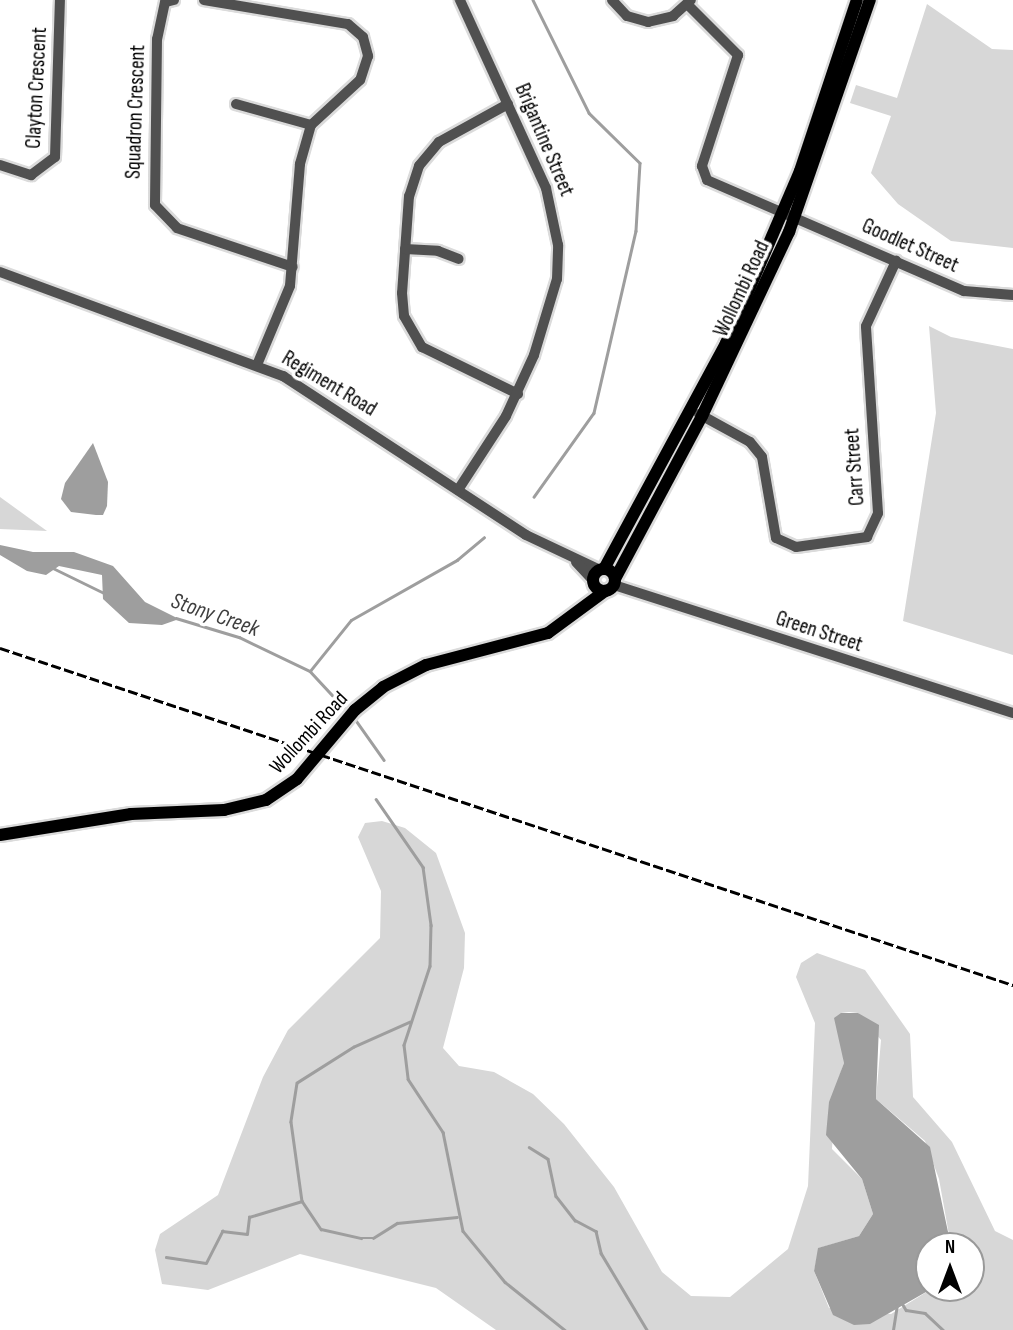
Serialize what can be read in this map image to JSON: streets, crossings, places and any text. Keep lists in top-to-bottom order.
{
  "streets": {
    "main road": ["Wollombi Road"],
    "street": [
      "Clayton Crescent",
      "Squadron Crescent",
      "Brigantine Street",
      "Goodlet Street",
      "Regiment Road",
      "Carr Street",
      "Green Street"
    ]
  },
  "crossings": [
    ["Brigantine Street", "Regiment Road"],
    ["Goodlet Street", "Wollombi Road"],
    ["Goodlet Street", "Carr Street"],
    ["Wollombi Road", "Regiment Road"],
    ["Wollombi Road", "Carr Street"],
    ["Wollombi Road", "Green Street"],
    ["Regiment Road", "Green Street"]
  ],
  "water": ["Stony Creek"],
  "north": "top"
}
